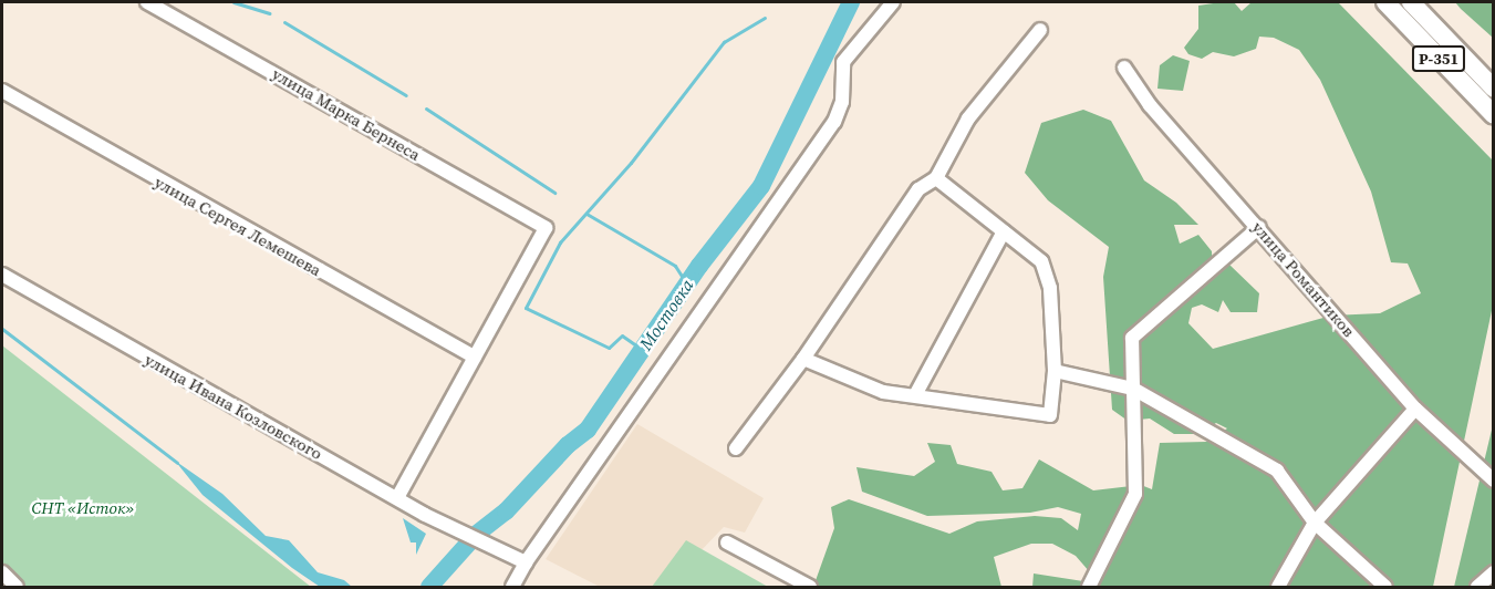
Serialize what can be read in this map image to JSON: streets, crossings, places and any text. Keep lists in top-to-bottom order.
{
  "streets": {
    "highway": ["Р-351"],
    "street": [
      "улица Марка Бернеса",
      "улица Сергея Лемешева",
      "улица Романтиков",
      "улица Ивана Козловского"
    ]
  },
  "crossings": [
    ["улица Марка Бернеса", "улица Сергея Лемешева"]
  ],
  "water": ["Мостовка"],
  "parks": ["СНТ «Исток»"]
}
